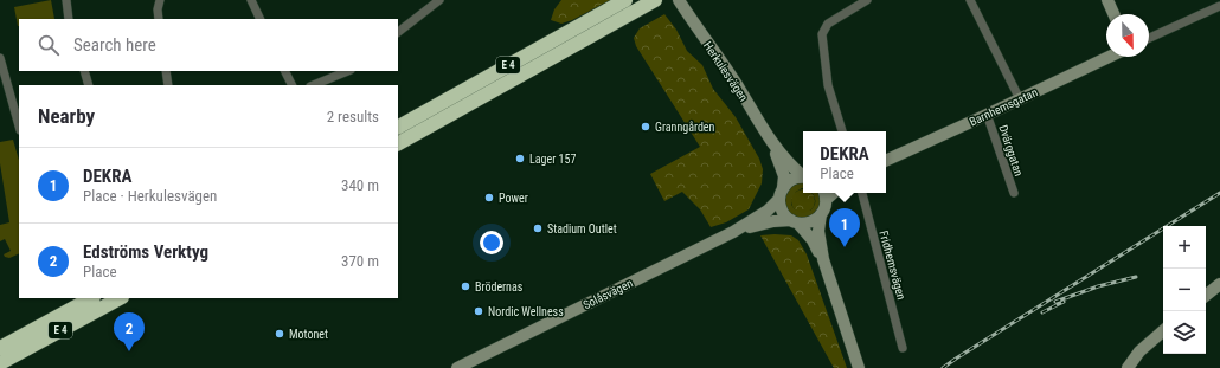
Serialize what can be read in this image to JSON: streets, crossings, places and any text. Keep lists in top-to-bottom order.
{
  "streets": {
    "highway": ["E 4"],
    "street": [
      "Herkulesvägen",
      "Barnhemsgatan",
      "Dvärggatan",
      "Fridhemsvägen",
      "Solåsvägen"
    ]
  },
  "crossings": [
    ["Herkulesvägen", "Solåsvägen"],
    ["Barnhemsgatan", "Dvärggatan"]
  ],
  "places": [
    "Granngården",
    "Lager 157",
    "Power",
    "Stadium Outlet",
    "Brödernas",
    "Nordic Wellness",
    "Motonet"
  ],
  "north": "bottom",
  "page": {
    "search": "Search here",
    "heading": ["Nearby", "2 results"],
    "popup": ["DEKRA", "Place"],
    "list": [
      {
        "mark": "1",
        "name": "DEKRA",
        "note": "Place · Herkulesvägen",
        "value": "340 m"
      },
      {
        "mark": "2",
        "name": "Edströms Verktyg",
        "note": "Place",
        "value": "370 m"
      }
    ],
    "pins": ["1", "2"],
    "map_buttons": ["+", "−"]
  }
}
